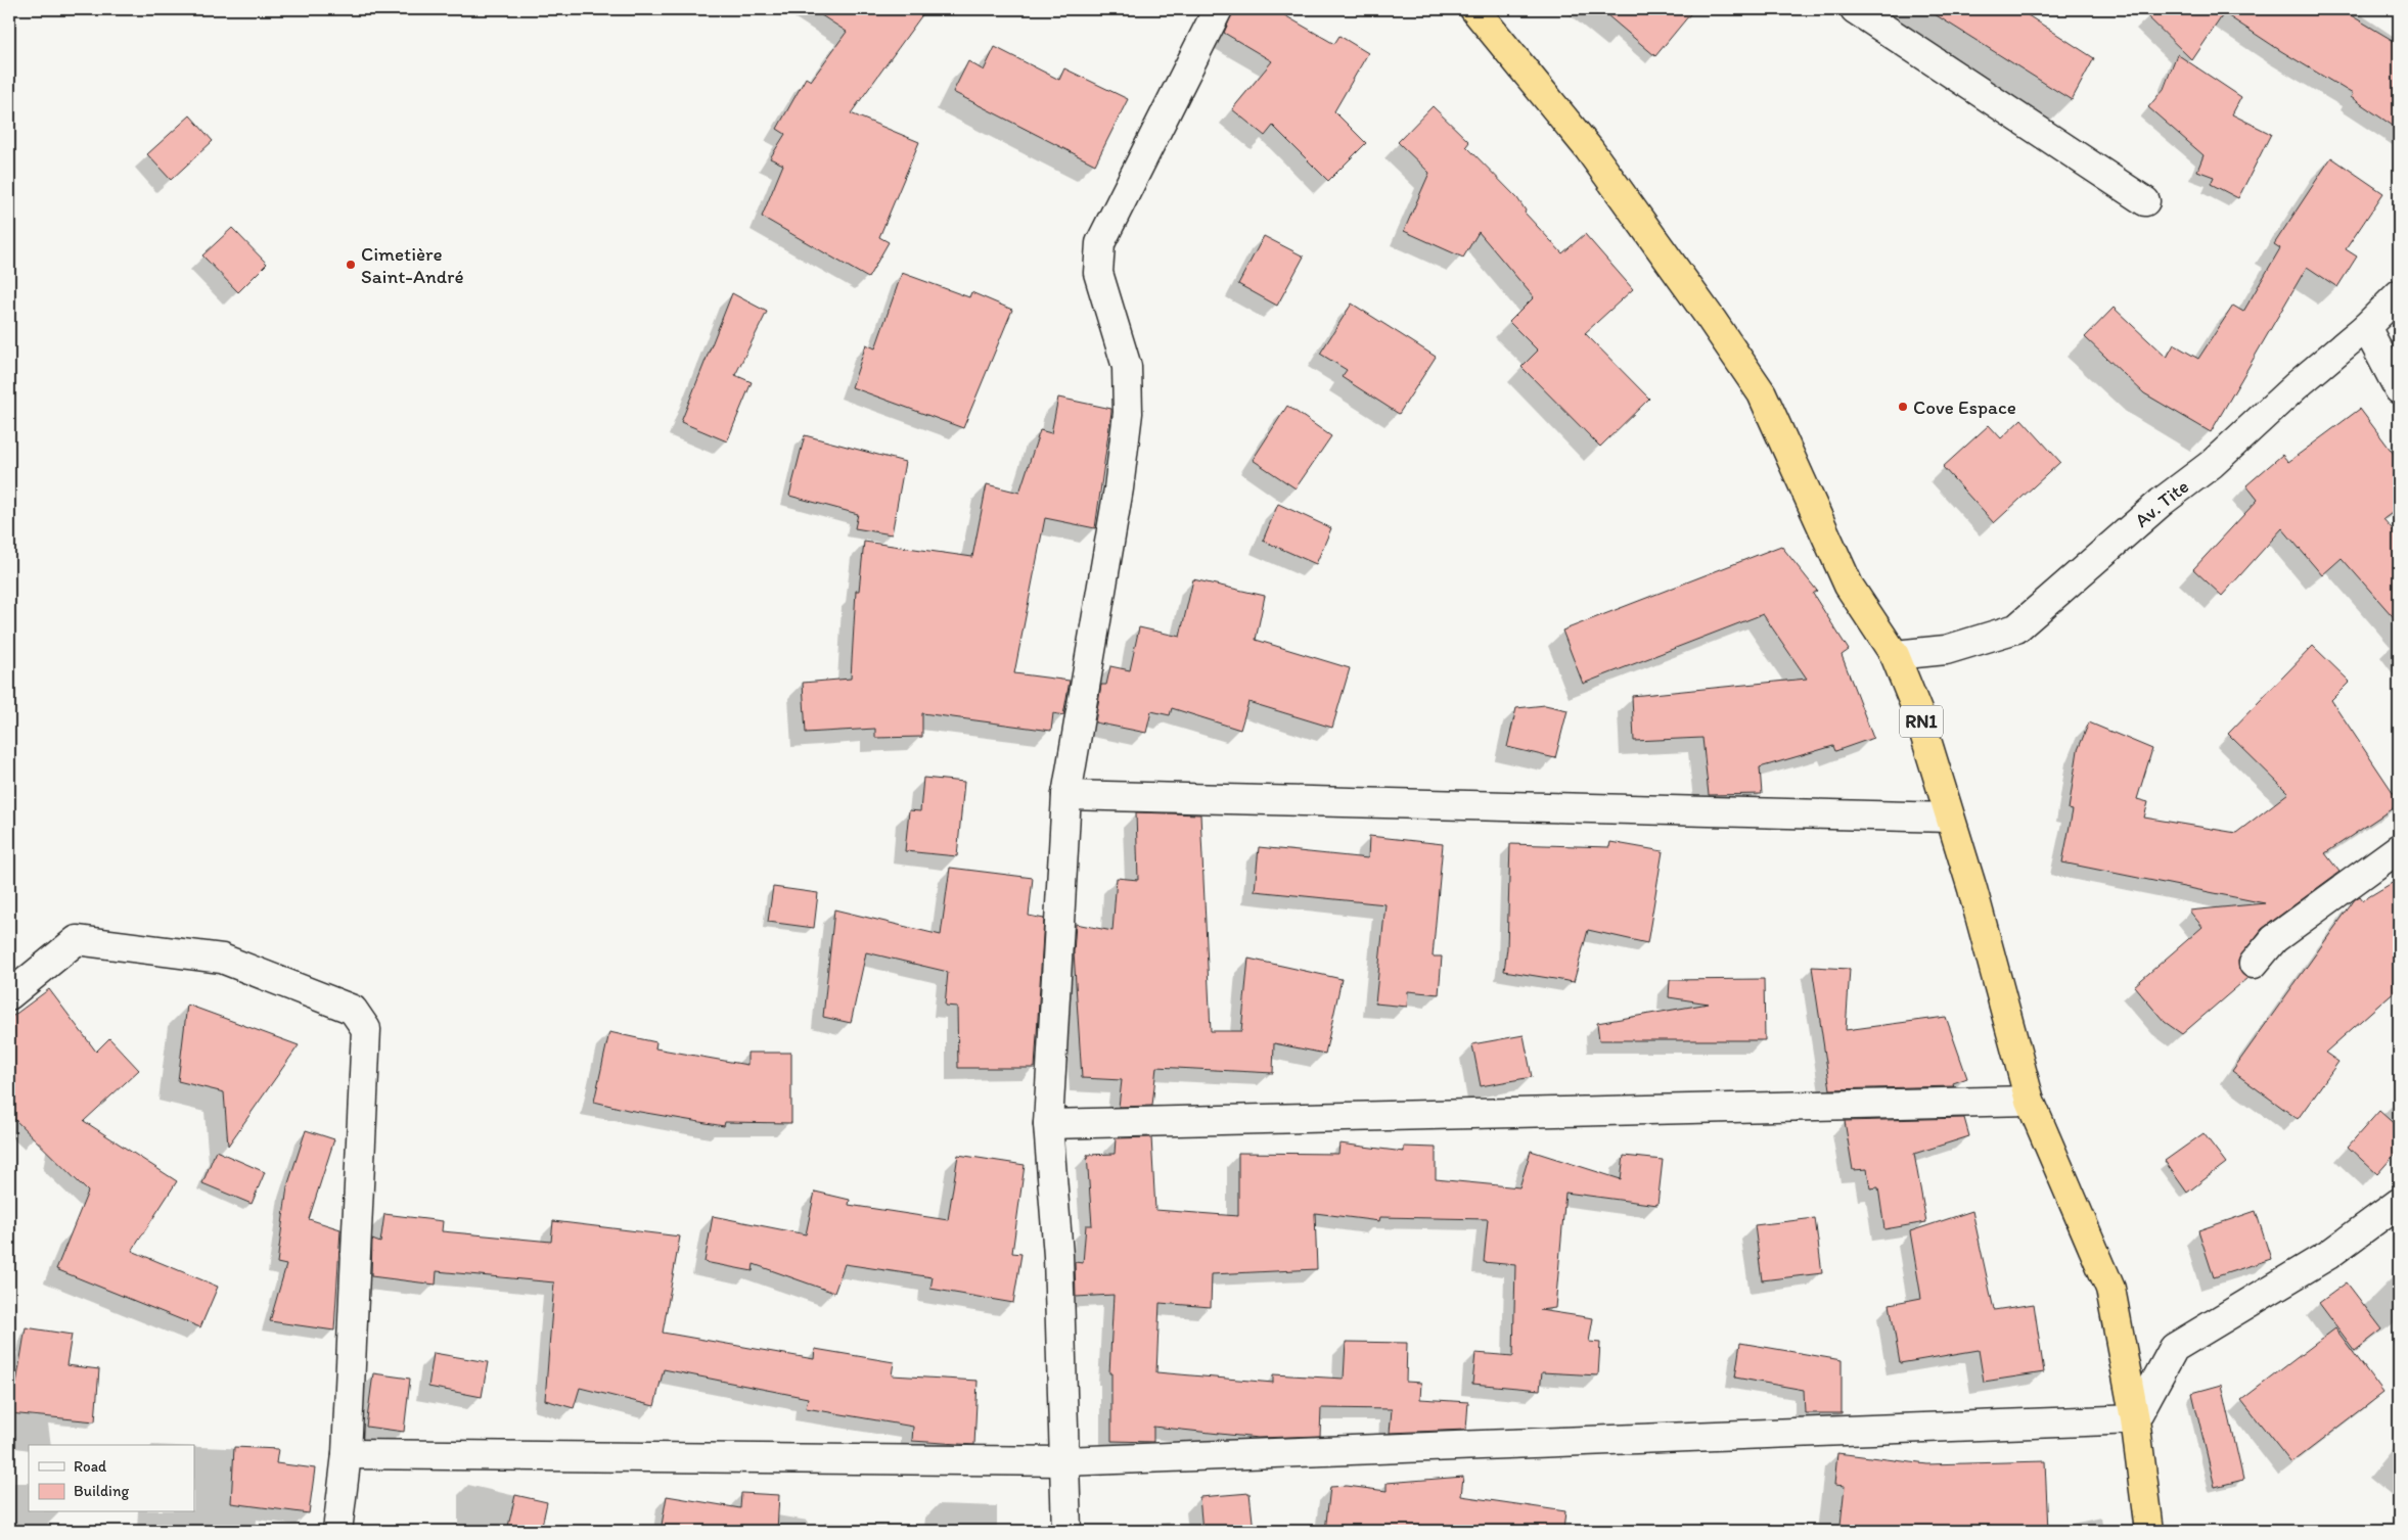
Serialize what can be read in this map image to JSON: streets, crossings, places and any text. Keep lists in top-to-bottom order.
{
  "streets": {
    "highway": ["RN1"],
    "street": ["Av. Tite"]
  },
  "crossings": [
    ["Av. Tite", "RN1"]
  ],
  "places": ["Cimetière Saint-André", "Cove Espace"],
  "legend": ["Road", "Building"]
}
